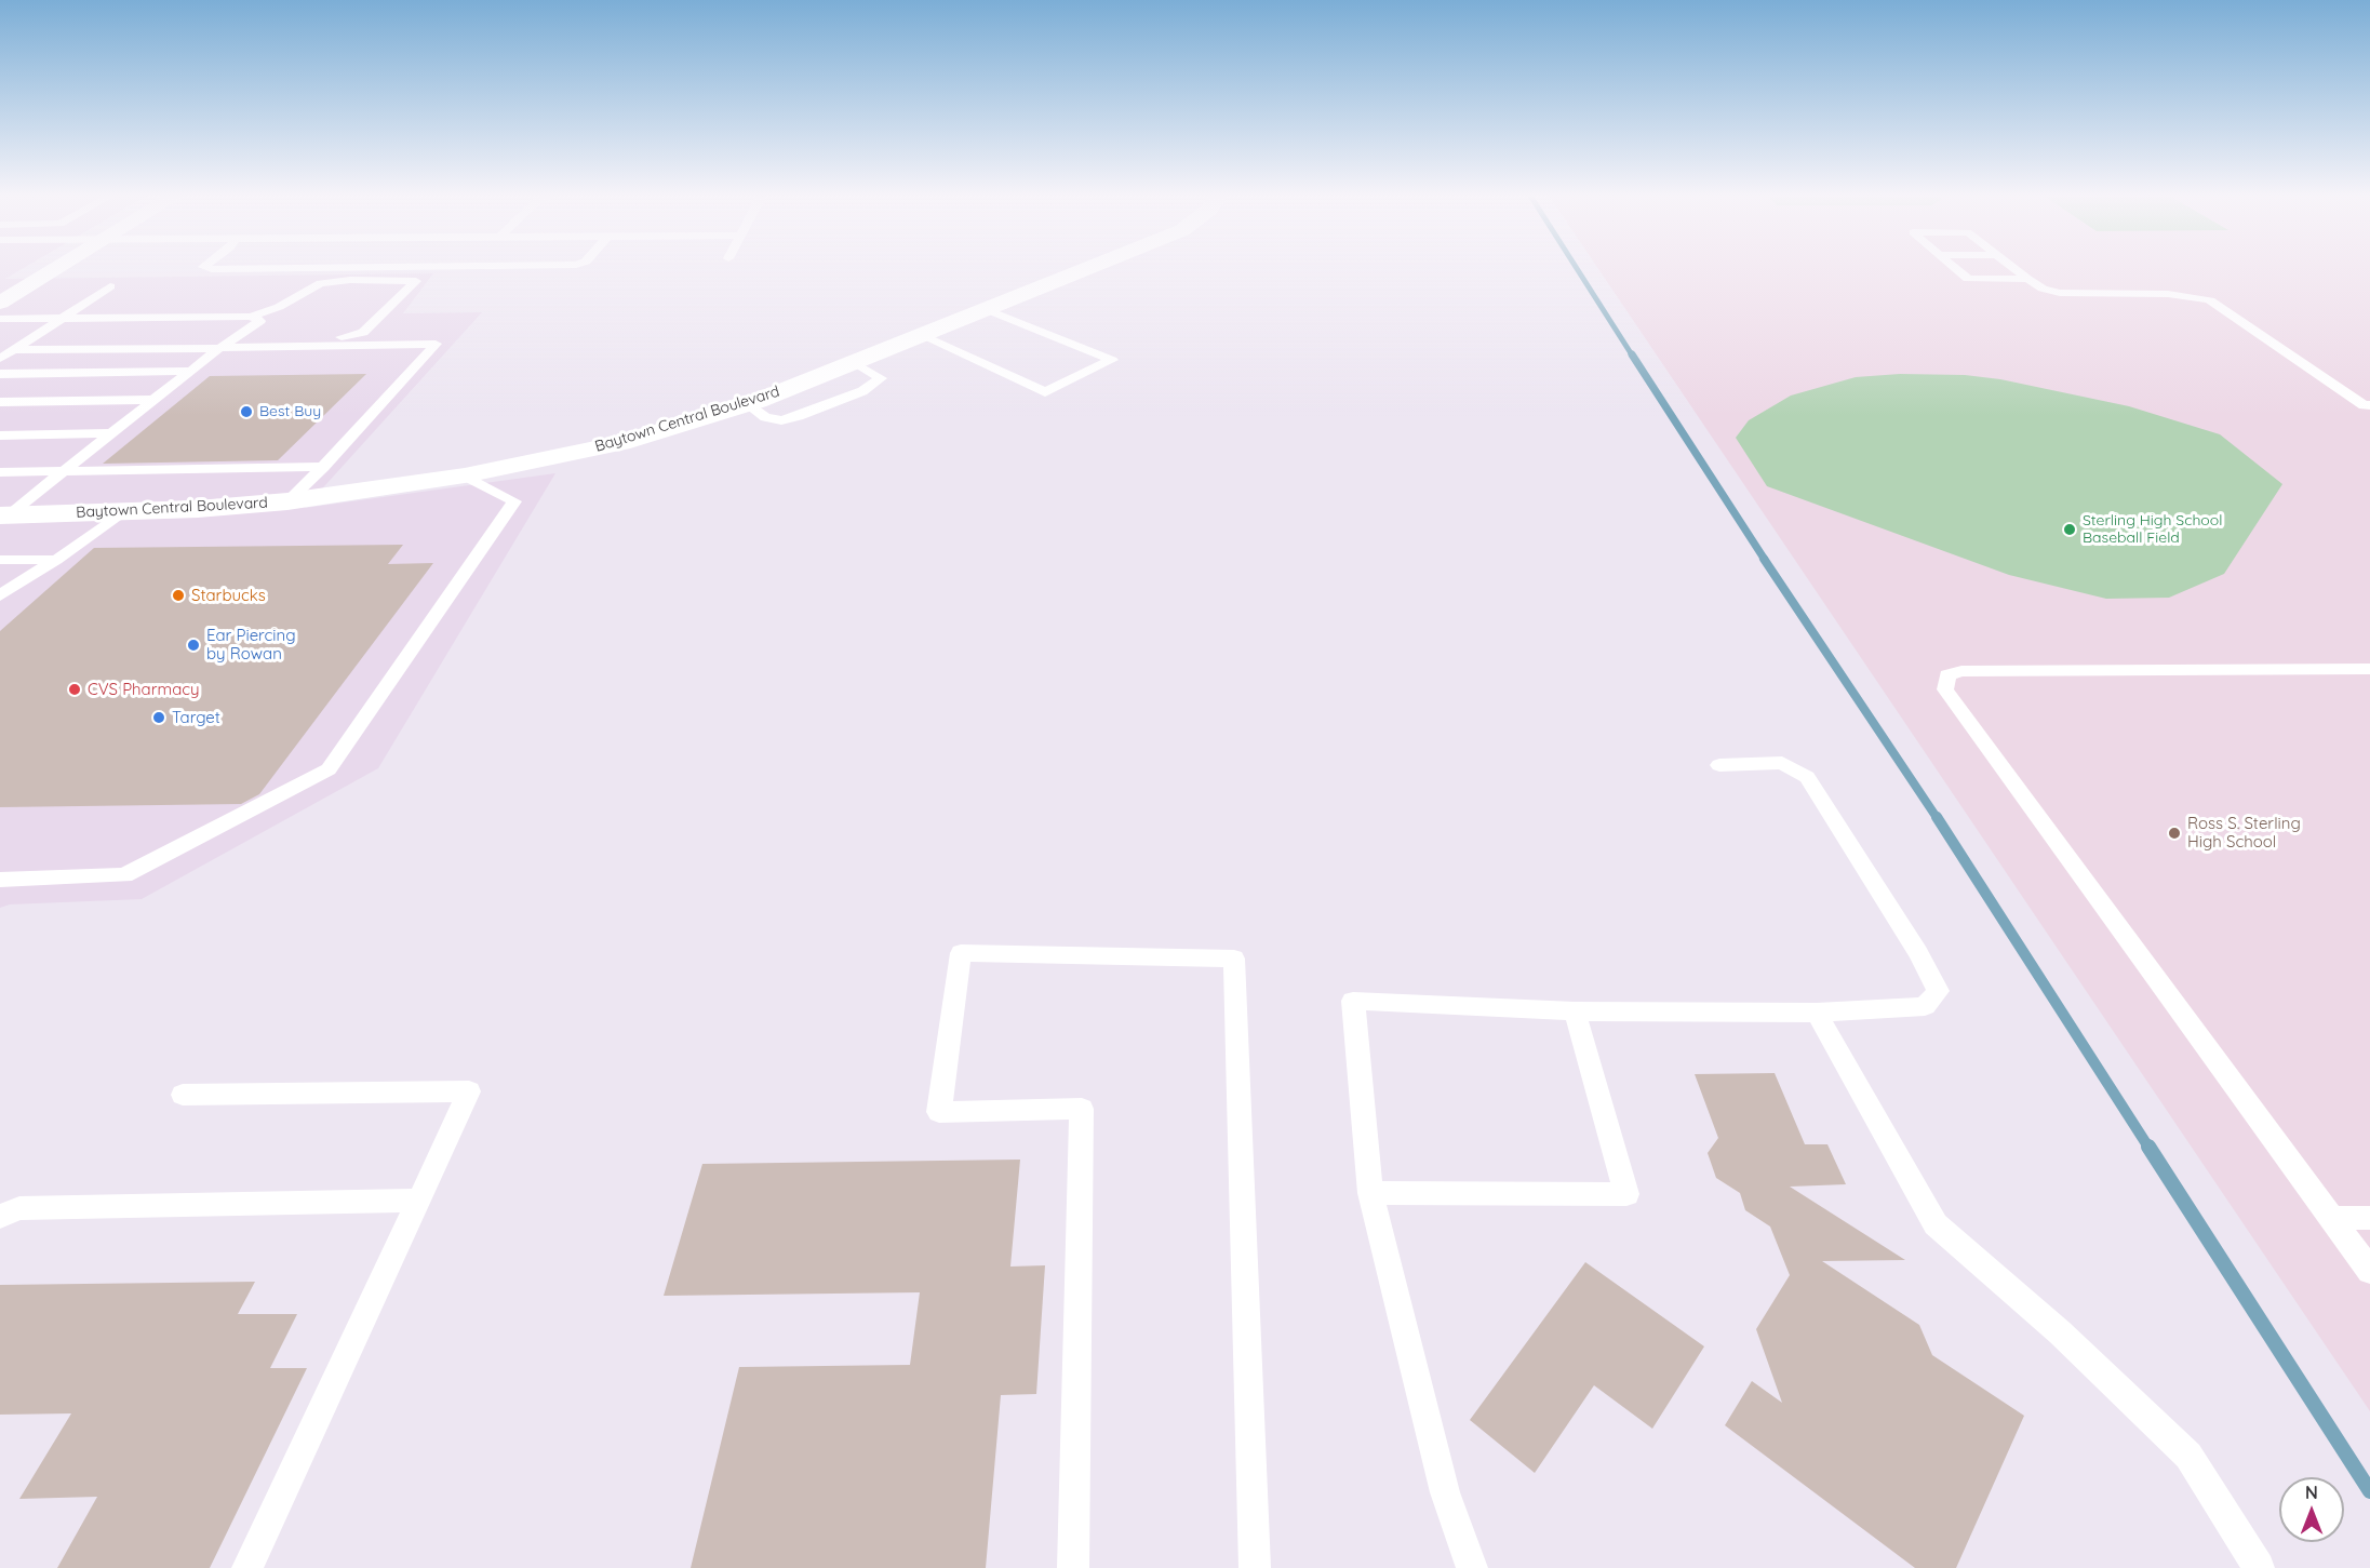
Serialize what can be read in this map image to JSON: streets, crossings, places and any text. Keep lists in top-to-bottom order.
{
  "streets": {
    "street": ["Baytown Central Boulevard"]
  },
  "places": [
    "Best Buy",
    "Sterling High School Baseball Field",
    "Starbucks",
    "Ear Piercing by Rowan",
    "CVS Pharmacy",
    "Target",
    "Ross S. Sterling High School"
  ],
  "north": "top"
}
